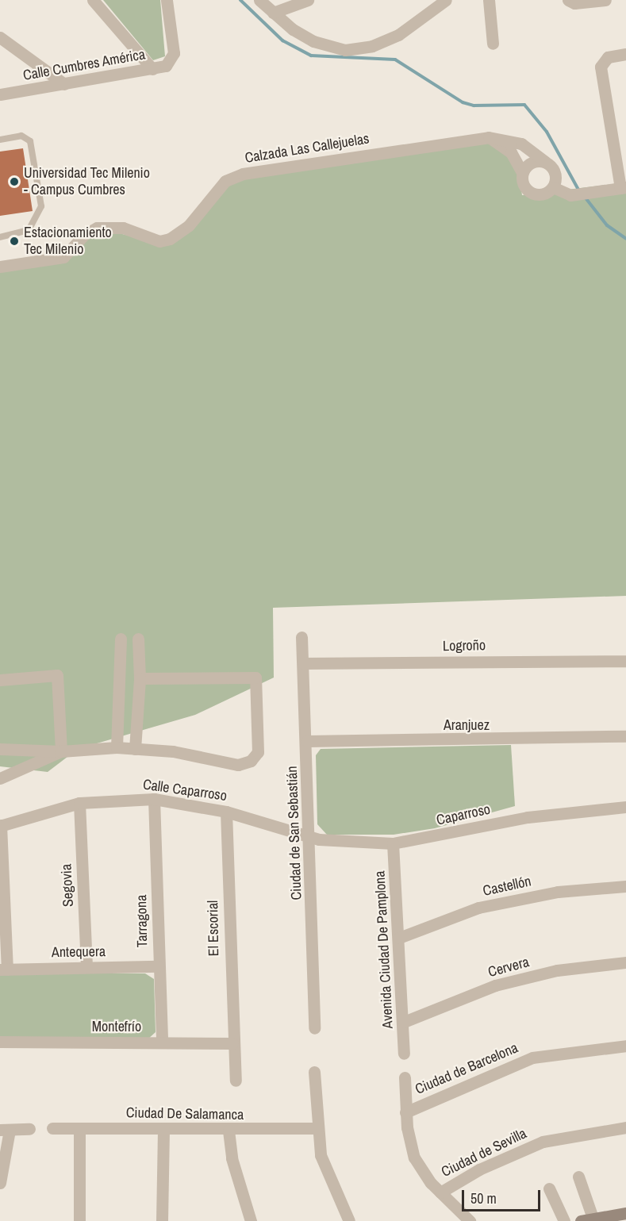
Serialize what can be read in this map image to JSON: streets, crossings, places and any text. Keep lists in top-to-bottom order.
{
  "streets": {
    "street": [
      "Calle Cumbres América",
      "Calzada Las Callejuelas",
      "Logroño",
      "Aranjuez",
      "Calle Caparroso",
      "Caparroso",
      "Ciudad de San Sebastián",
      "Segovia",
      "Castellón",
      "Tarragona",
      "El Escorial",
      "Avenida Ciudad De Pamplona",
      "Antequera",
      "Cervera",
      "Montefrío",
      "Ciudad de Barcelona",
      "Ciudad De Salamanca",
      "Ciudad de Sevilla"
    ]
  },
  "crossings": [
    ["Logroño", "Ciudad de San Sebastián"],
    ["Aranjuez", "Ciudad de San Sebastián"],
    ["Calle Caparroso", "Caparroso"],
    ["Calle Caparroso", "Ciudad de San Sebastián"],
    ["Calle Caparroso", "Segovia"],
    ["Calle Caparroso", "Tarragona"],
    ["Calle Caparroso", "El Escorial"],
    ["Caparroso", "Ciudad de San Sebastián"],
    ["Caparroso", "Avenida Ciudad De Pamplona"],
    ["Segovia", "Antequera"],
    ["Castellón", "Avenida Ciudad De Pamplona"],
    ["Tarragona", "Antequera"],
    ["Tarragona", "Montefrío"],
    ["El Escorial", "Montefrío"],
    ["Avenida Ciudad De Pamplona", "Cervera"]
  ],
  "places": ["Universidad Tec Milenio - Campus Cumbres", "Estacionamiento Tec Milenio"],
  "scale_bar": "50 m"
}
